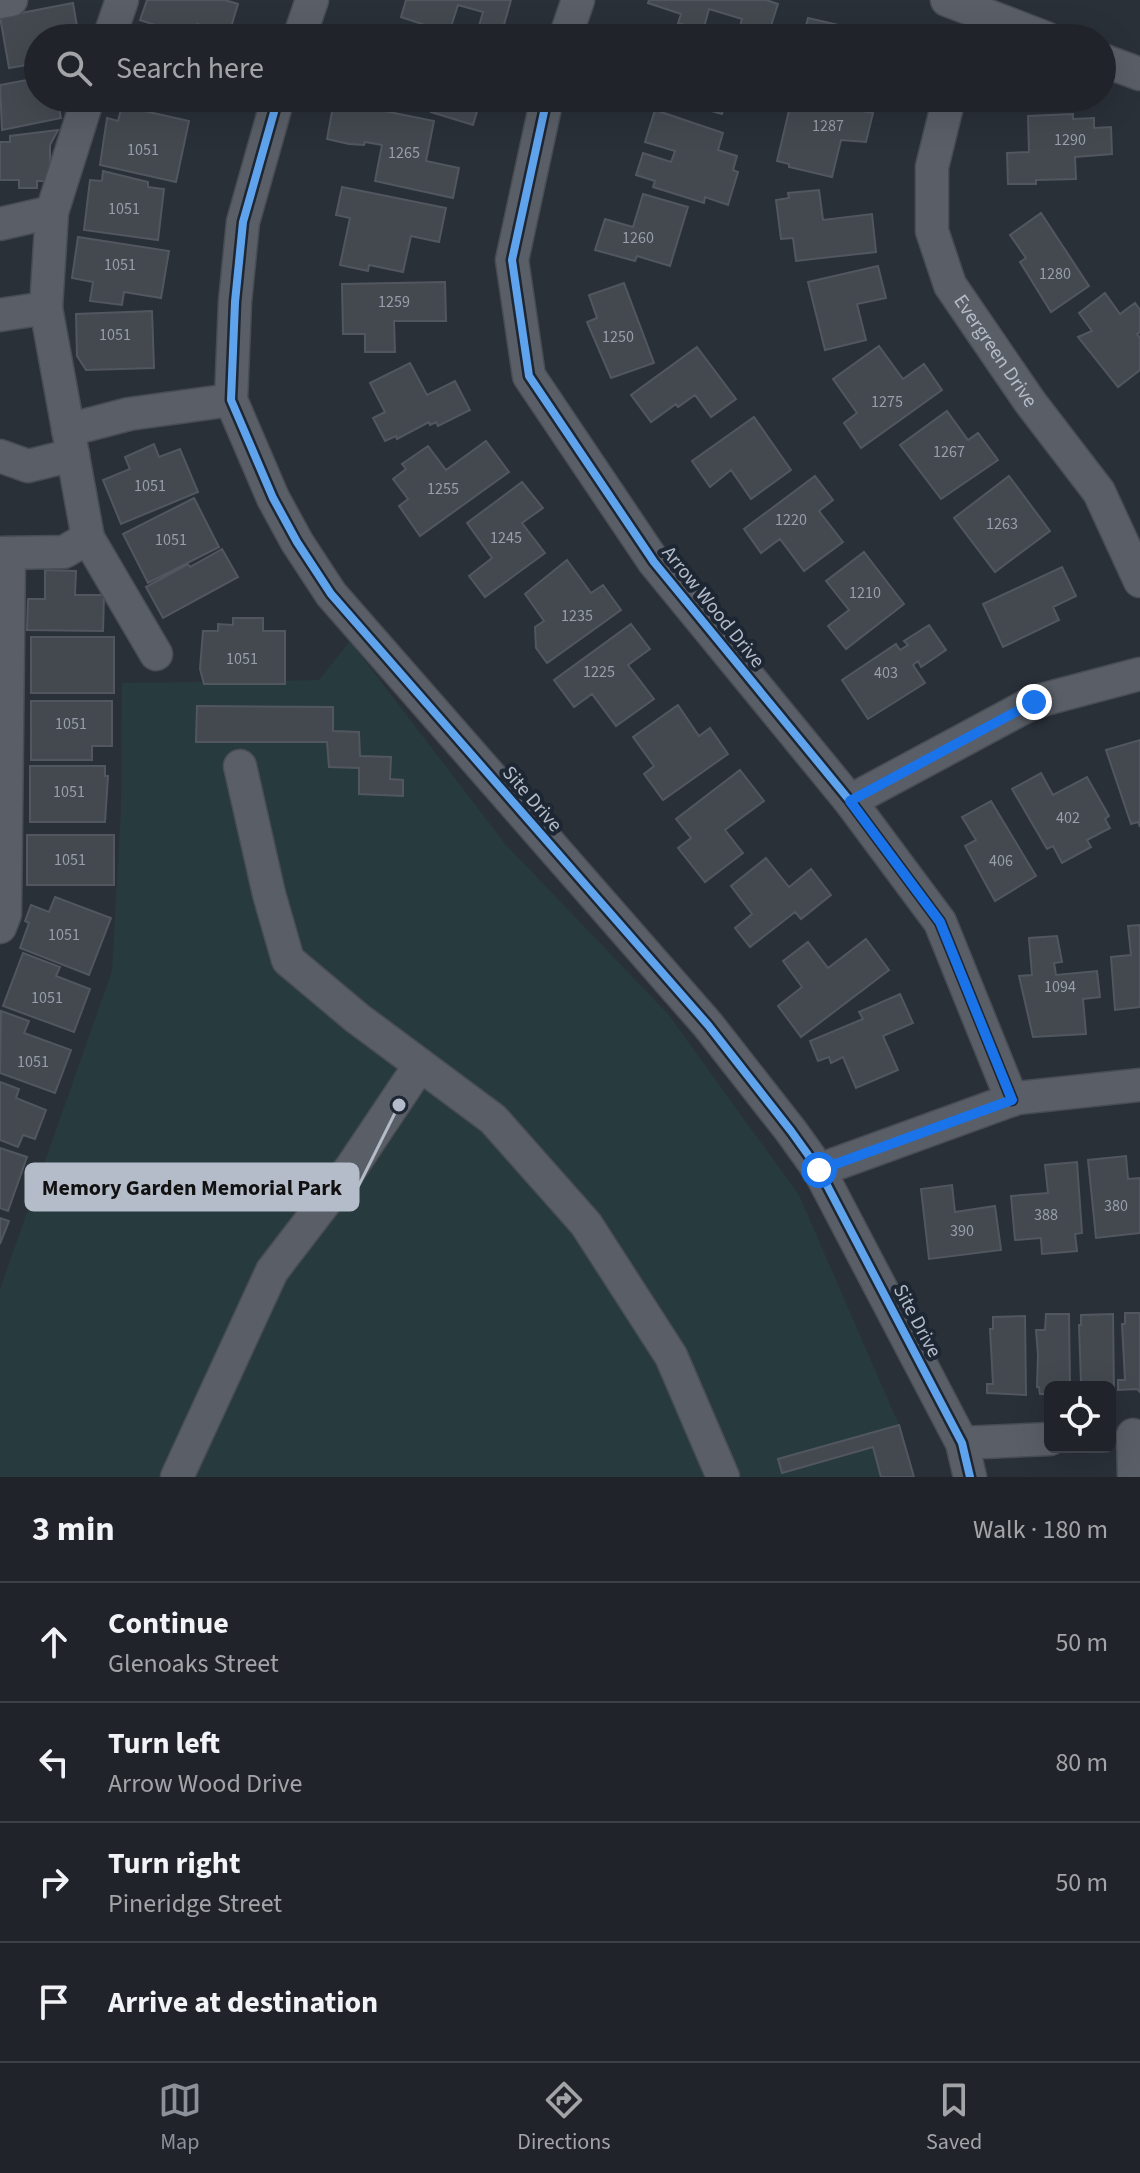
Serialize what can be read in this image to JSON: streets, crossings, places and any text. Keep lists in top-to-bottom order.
{
  "streets": {
    "street": ["Evergreen Drive", "Arrow Wood Drive", "Site Drive"]
  },
  "places": ["Memory Garden Memorial Park"],
  "house_numbers": [
    "1287",
    "1290",
    "1051",
    "1265",
    "1051",
    "1260",
    "1051",
    "1280",
    "1259",
    "1051",
    "1250",
    "1275",
    "1267",
    "1051",
    "1255",
    "1220",
    "1263",
    "1245",
    "1051",
    "1210",
    "1235",
    "1051",
    "1225",
    "403",
    "1051",
    "1051",
    "402",
    "1051",
    "406",
    "1051",
    "1094",
    "1051",
    "1051",
    "380",
    "388",
    "390"
  ],
  "page": {
    "search": "Search here",
    "heading": ["3 min", "Walk · 180 m"],
    "list": [
      ["Continue", "Glenoaks Street", "50 m"],
      ["Turn left", "Arrow Wood Drive", "80 m"],
      ["Turn right", "Pineridge Street", "50 m"],
      "Arrive at destination"
    ],
    "nav": ["Map", "Directions", "Saved"]
  }
}
